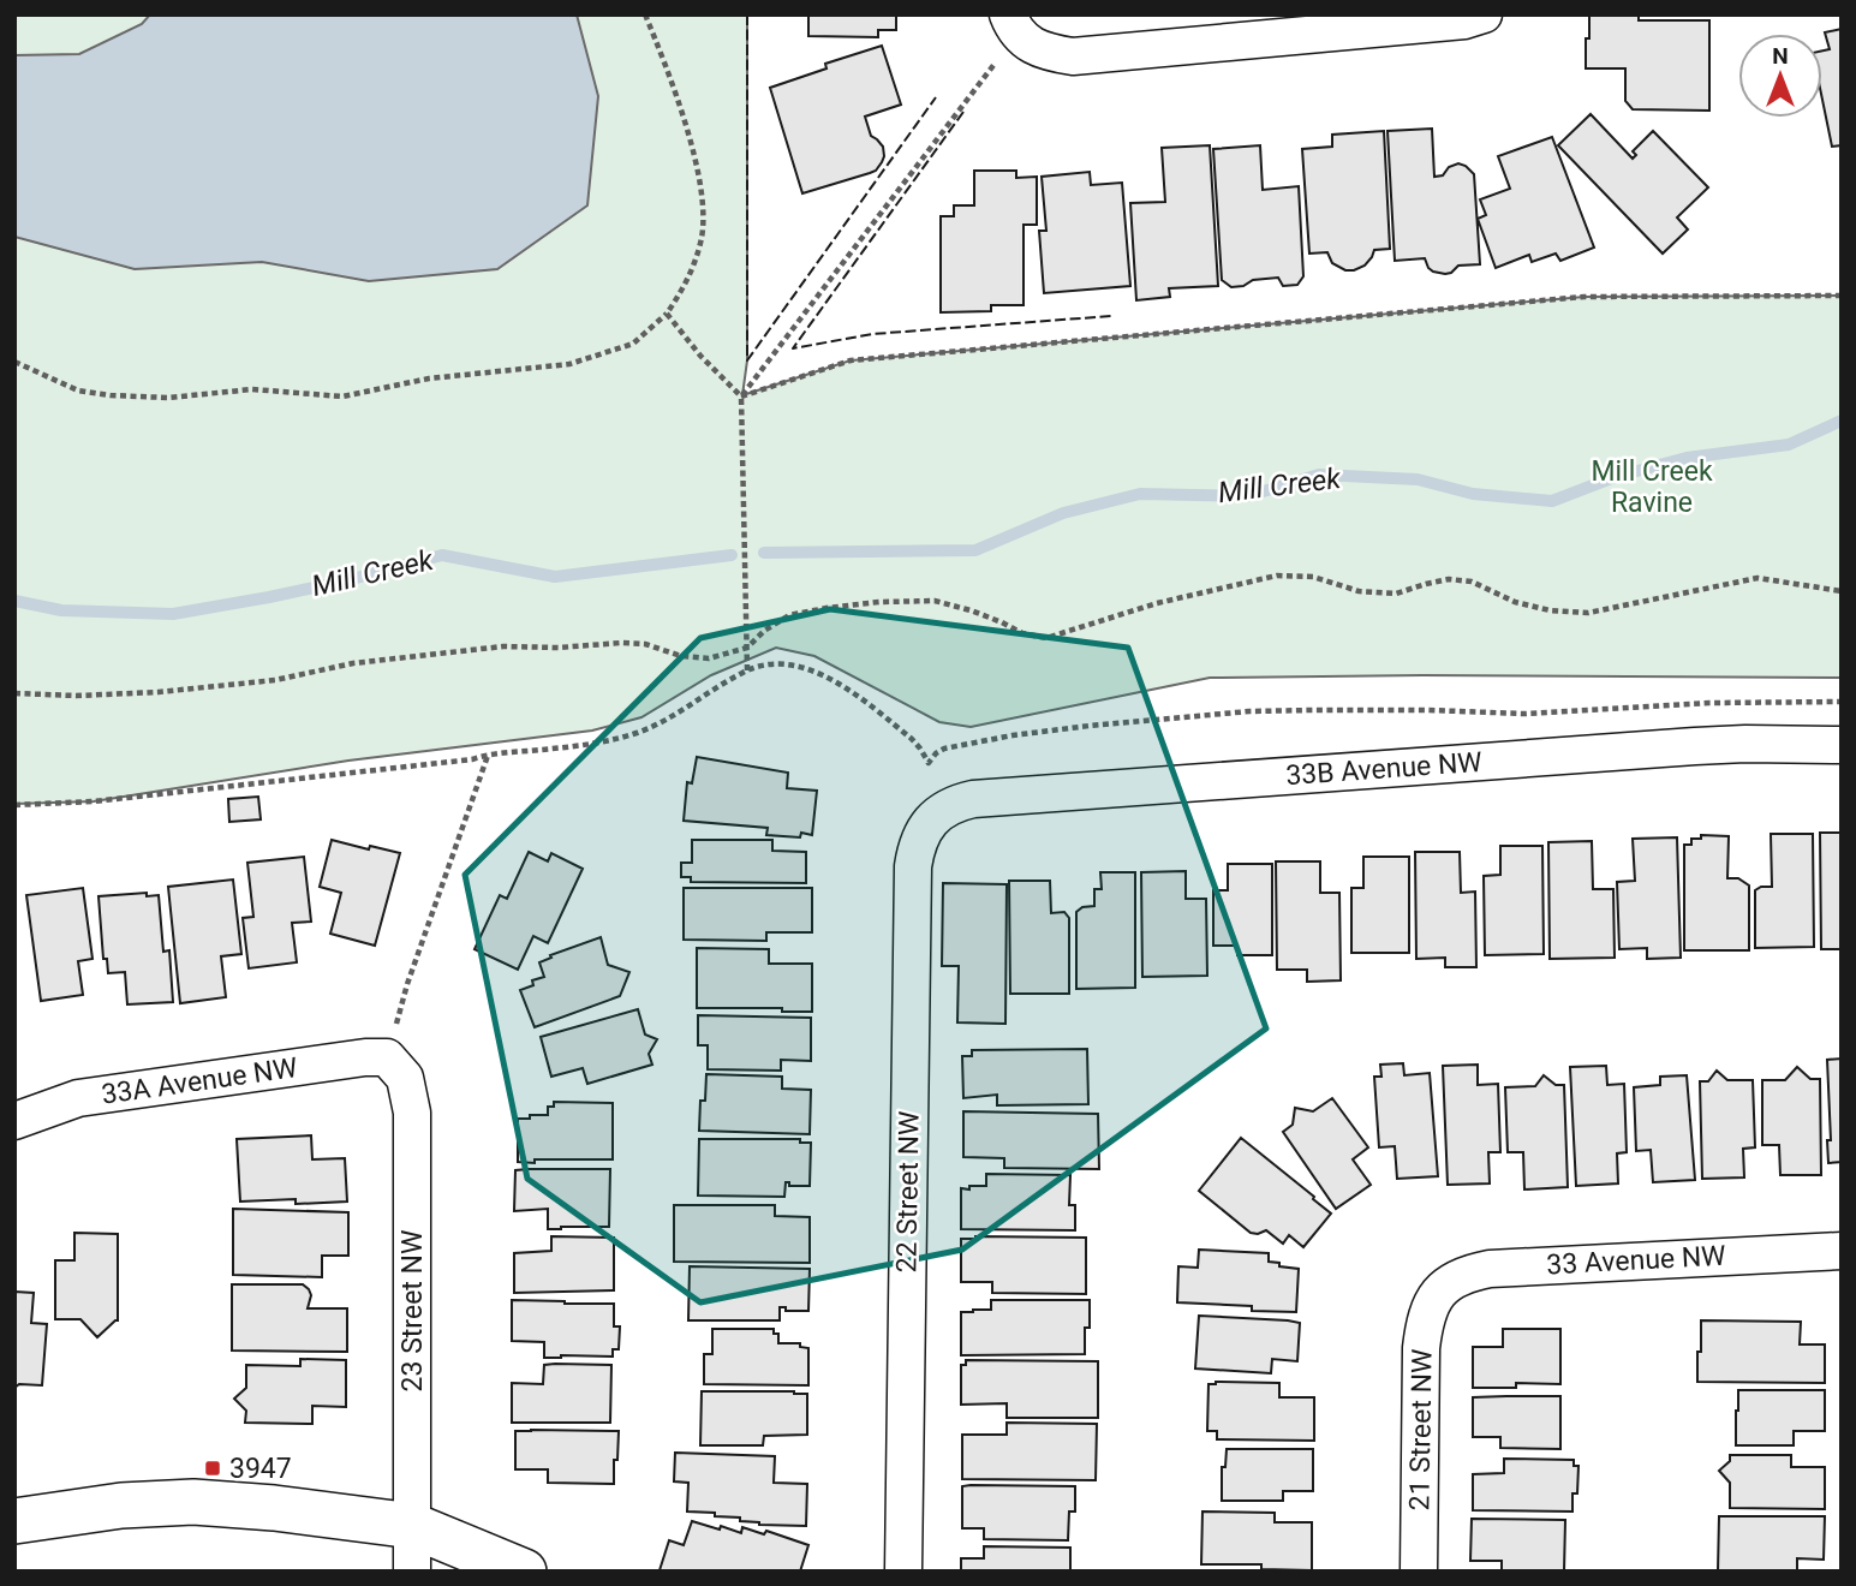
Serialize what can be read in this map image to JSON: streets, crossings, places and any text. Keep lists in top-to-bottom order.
{
  "streets": {
    "street": [
      "33B Avenue NW",
      "33A Avenue NW",
      "22 Street NW",
      "33 Avenue NW",
      "23 Street NW",
      "21 Street NW"
    ]
  },
  "crossings": [
    ["33B Avenue NW", "22 Street NW"],
    ["33A Avenue NW", "23 Street NW"],
    ["33 Avenue NW", "21 Street NW"]
  ],
  "water": ["Mill Creek"],
  "parks": ["Mill Creek Ravine"],
  "places": {
    "transit": ["3947"]
  },
  "north": "top"
}
